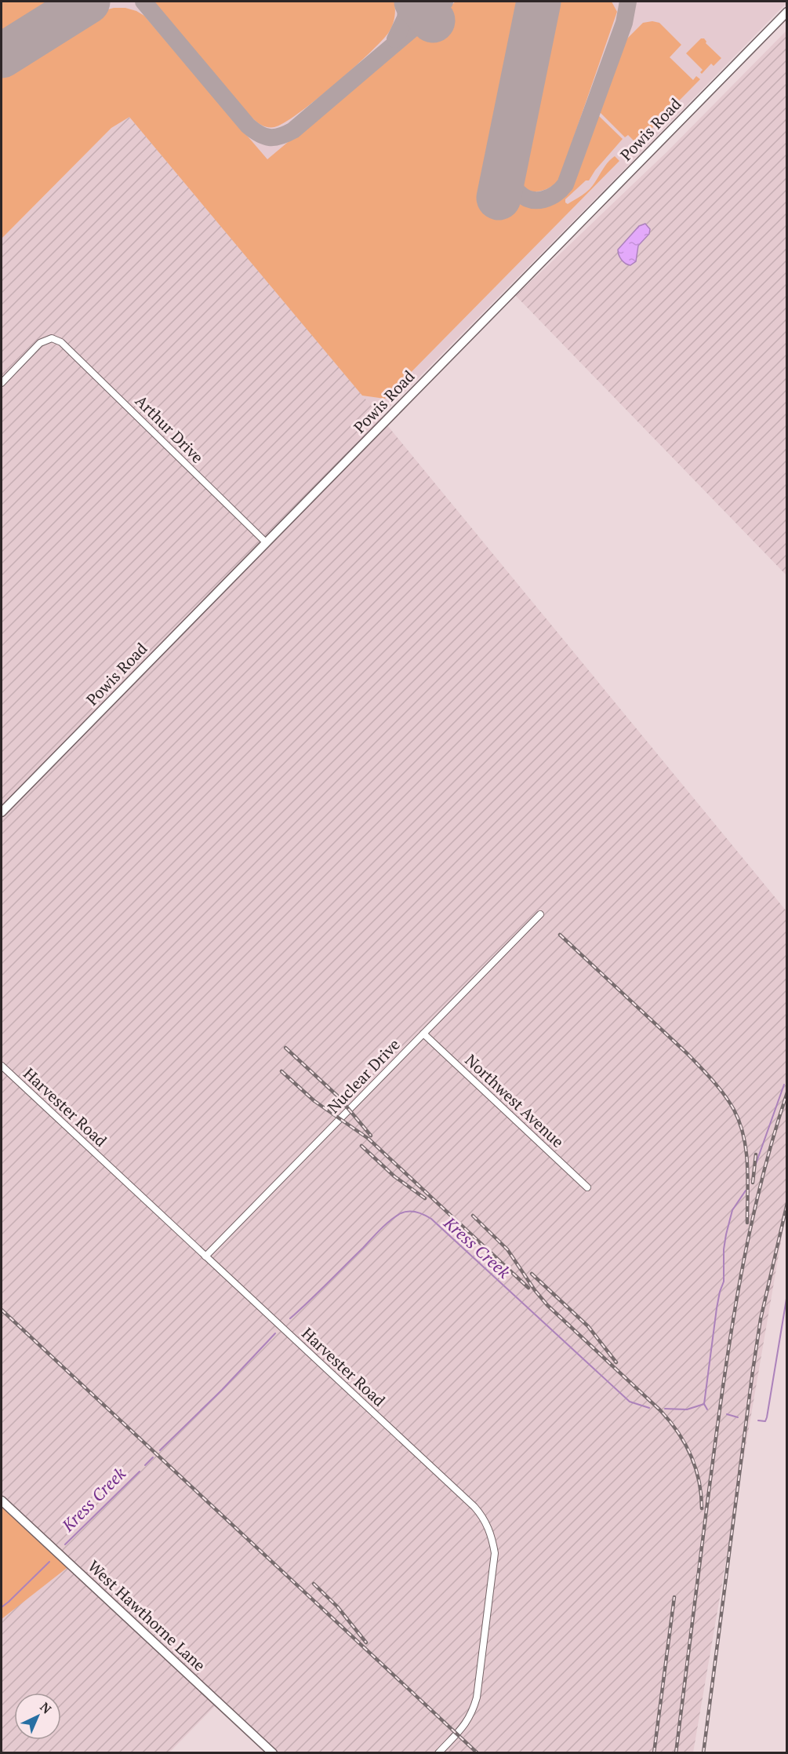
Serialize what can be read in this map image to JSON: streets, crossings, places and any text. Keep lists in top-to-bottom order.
{
  "streets": {
    "street": [
      "Powis Road",
      "Arthur Drive",
      "Nuclear Drive",
      "Northwest Avenue",
      "Harvester Road",
      "West Hawthorne Lane"
    ]
  },
  "crossings": [
    ["Powis Road", "Arthur Drive"],
    ["Nuclear Drive", "Northwest Avenue"],
    ["Nuclear Drive", "Harvester Road"]
  ],
  "water": ["Kress Creek"],
  "north": "top right"
}
